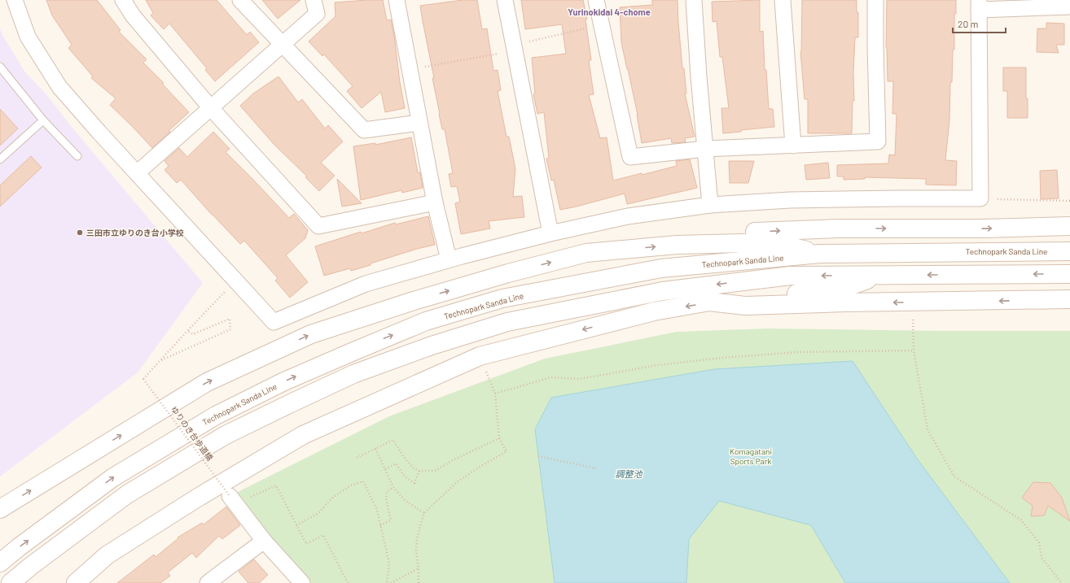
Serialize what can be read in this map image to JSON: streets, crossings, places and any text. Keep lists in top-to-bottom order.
{
  "streets": {
    "main road": ["Technopark Sanda Line"],
    "path": ["ゆりのき台歩道橋"]
  },
  "districts": ["Yurinokidai 4-chome"],
  "water": ["調整池"],
  "parks": ["Komagatani Sports Park"],
  "places": ["三田市立ゆりのき台小学校"],
  "scale_bar": "20 m"
}
